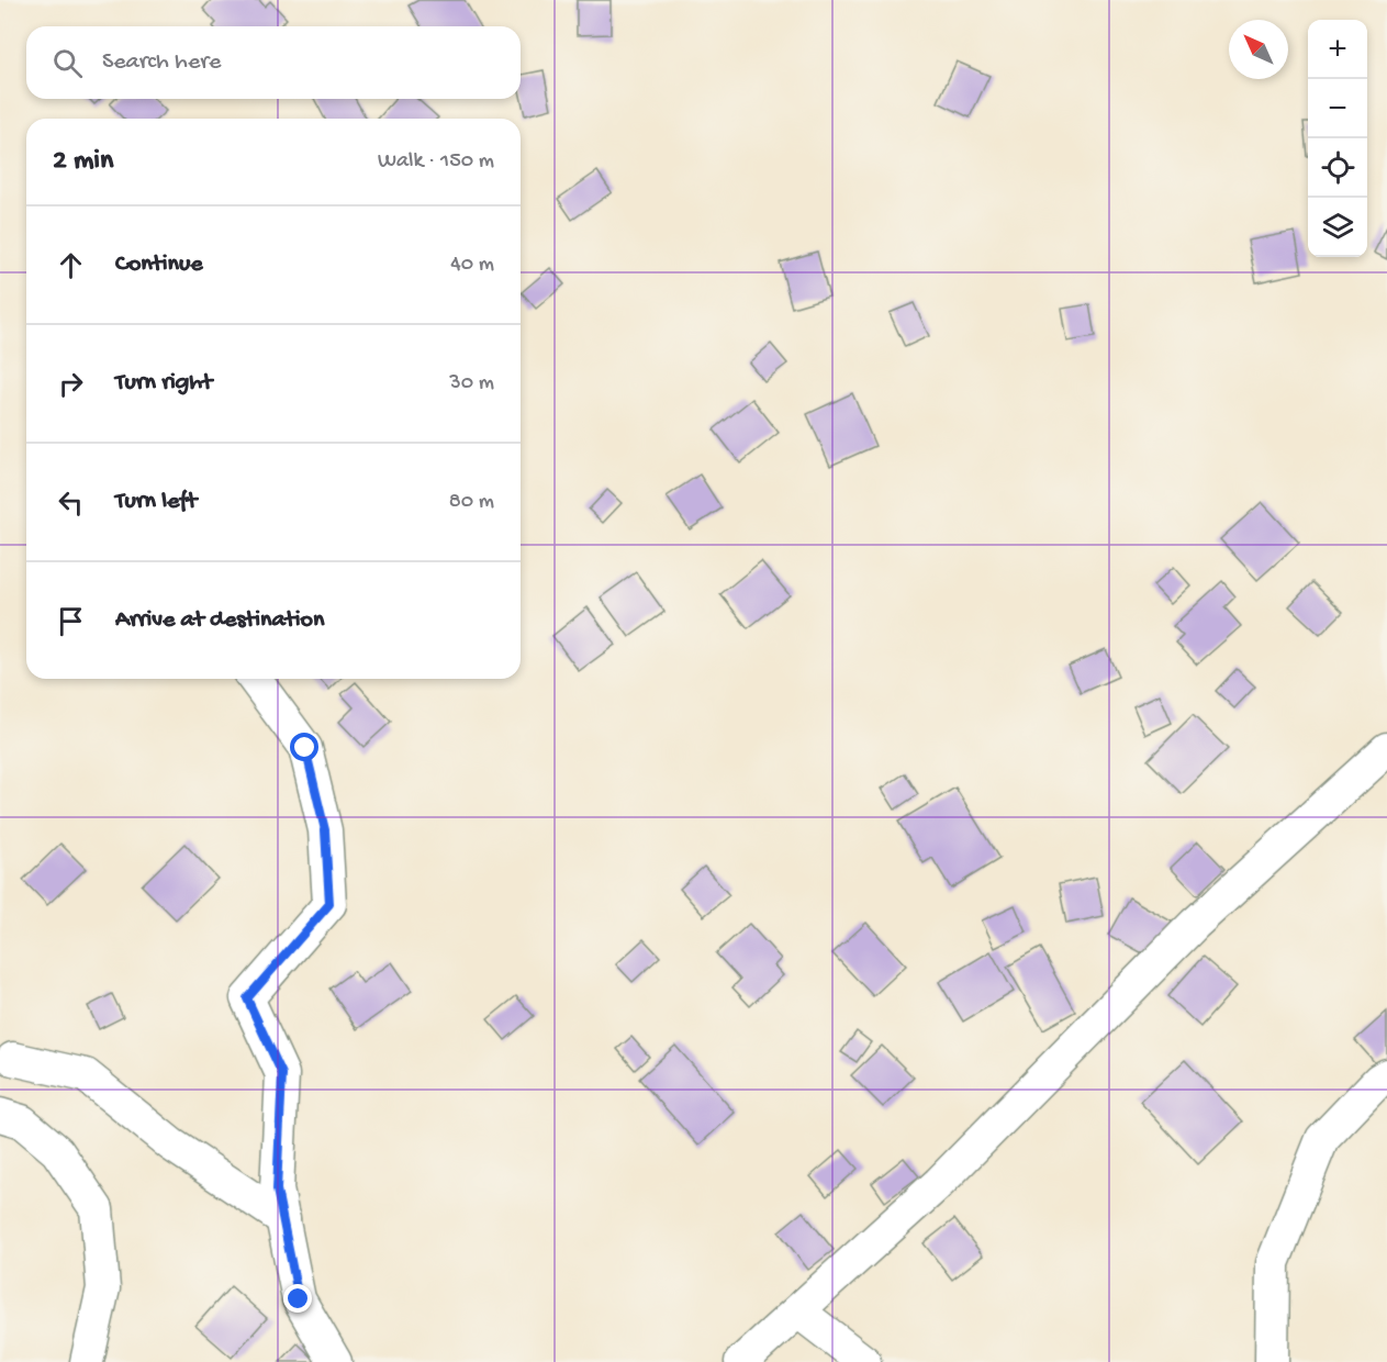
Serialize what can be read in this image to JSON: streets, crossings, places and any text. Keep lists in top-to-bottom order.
{
  "north": "top left",
  "page": {
    "map_buttons": ["+", "−"],
    "search": "Search here",
    "heading": ["2 min", "Walk · 150 m"],
    "list": [
      ["Continue", "40 m"],
      ["Turn right", "30 m"],
      ["Turn left", "80 m"],
      "Arrive at destination"
    ]
  }
}
